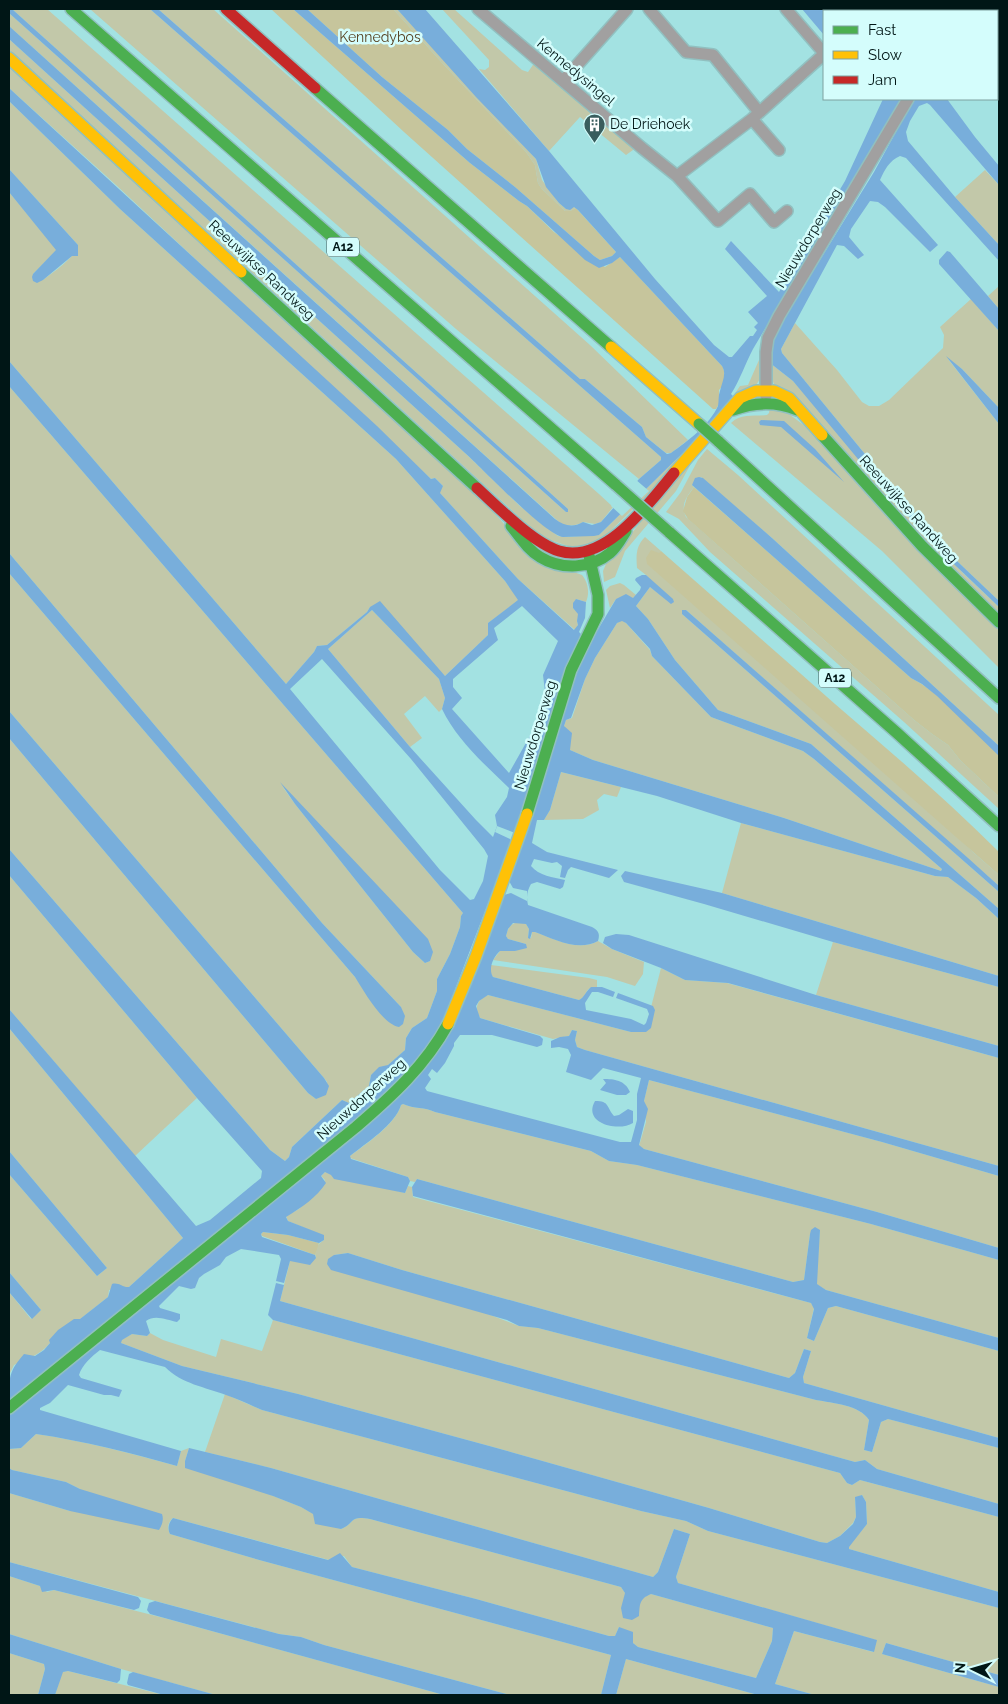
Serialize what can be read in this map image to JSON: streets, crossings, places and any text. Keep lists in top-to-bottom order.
{
  "streets": {
    "main road": ["Nieuwdorperweg", "A12", "Reeuwijkse Randweg"],
    "street": ["Kennedysingel"]
  },
  "crossings": [
    ["Nieuwdorperweg", "Reeuwijkse Randweg"]
  ],
  "parks": ["Kennedybos"],
  "places": {
    "building": ["De Driehoek"]
  },
  "legend": ["Fast", "Slow", "Jam"],
  "north": "left"
}
